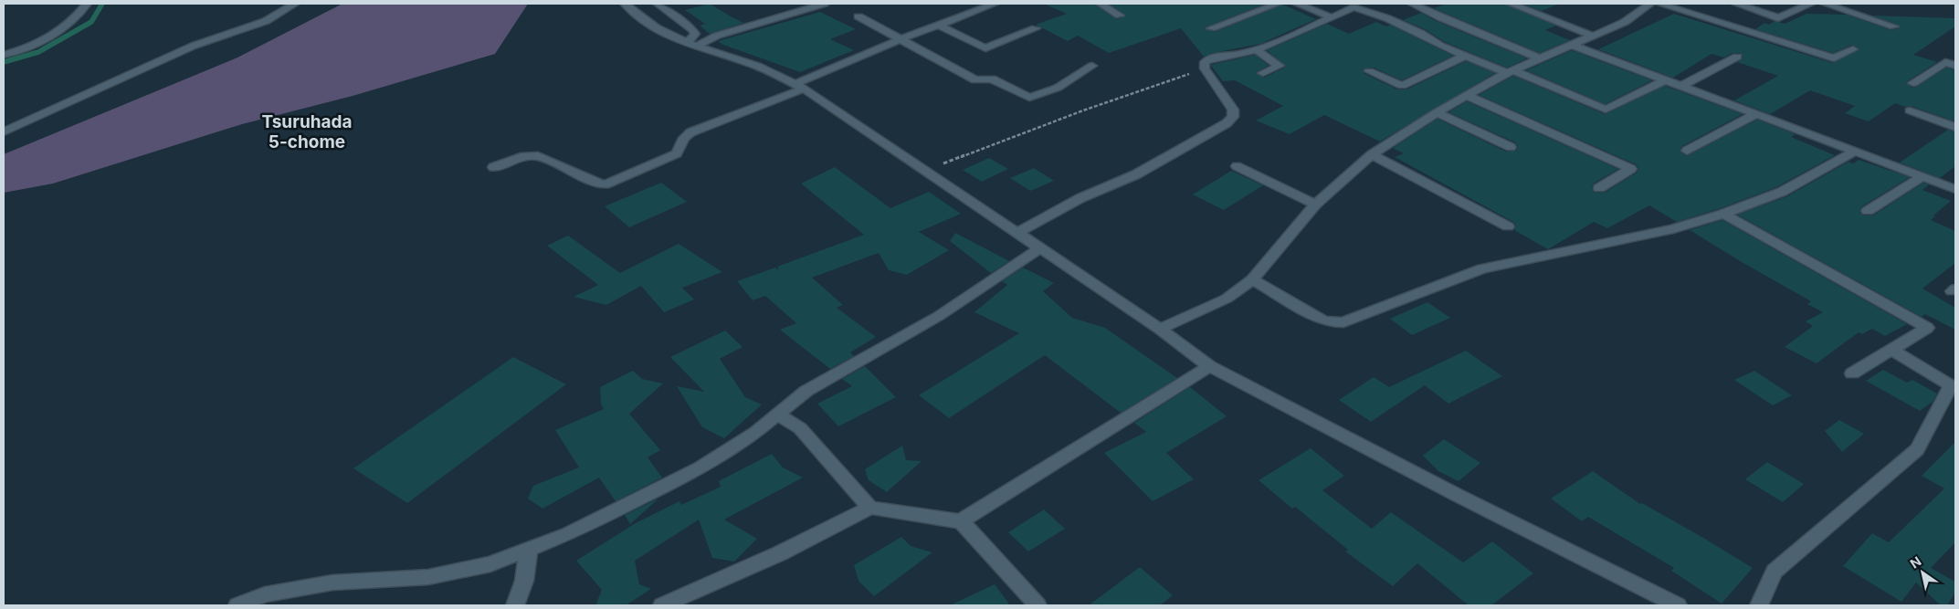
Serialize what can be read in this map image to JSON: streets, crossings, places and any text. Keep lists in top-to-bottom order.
{
  "districts": ["Tsuruhada 5-chome"],
  "north": "top left"
}
